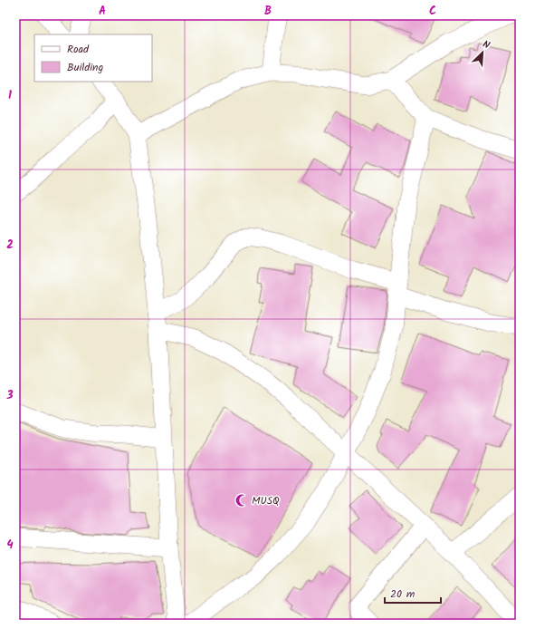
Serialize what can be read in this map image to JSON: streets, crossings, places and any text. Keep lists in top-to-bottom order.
{
  "places": {
    "mosque": ["MUSQ"]
  },
  "legend": ["Road", "Building"],
  "scale_bar": "20 m",
  "north": "top right",
  "grid": {
    "columns": ["A", "B", "C"],
    "rows": [
      "1",
      "2",
      "3",
      "4"
    ]
  }
}
